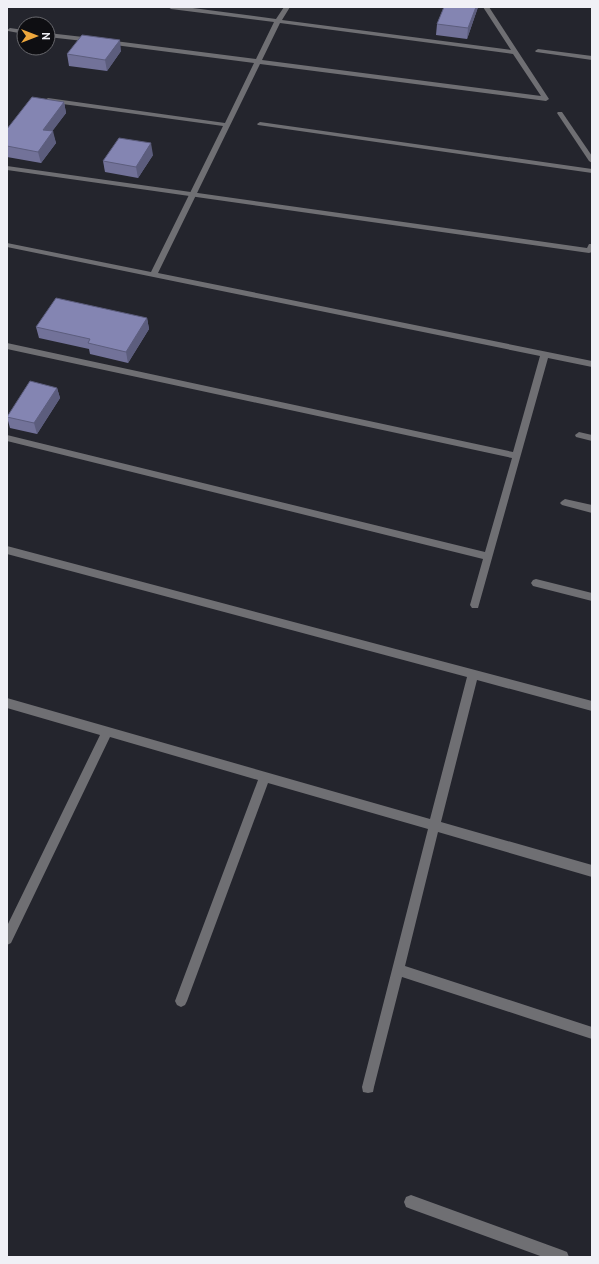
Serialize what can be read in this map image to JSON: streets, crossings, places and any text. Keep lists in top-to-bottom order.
{
  "north": "right"
}
